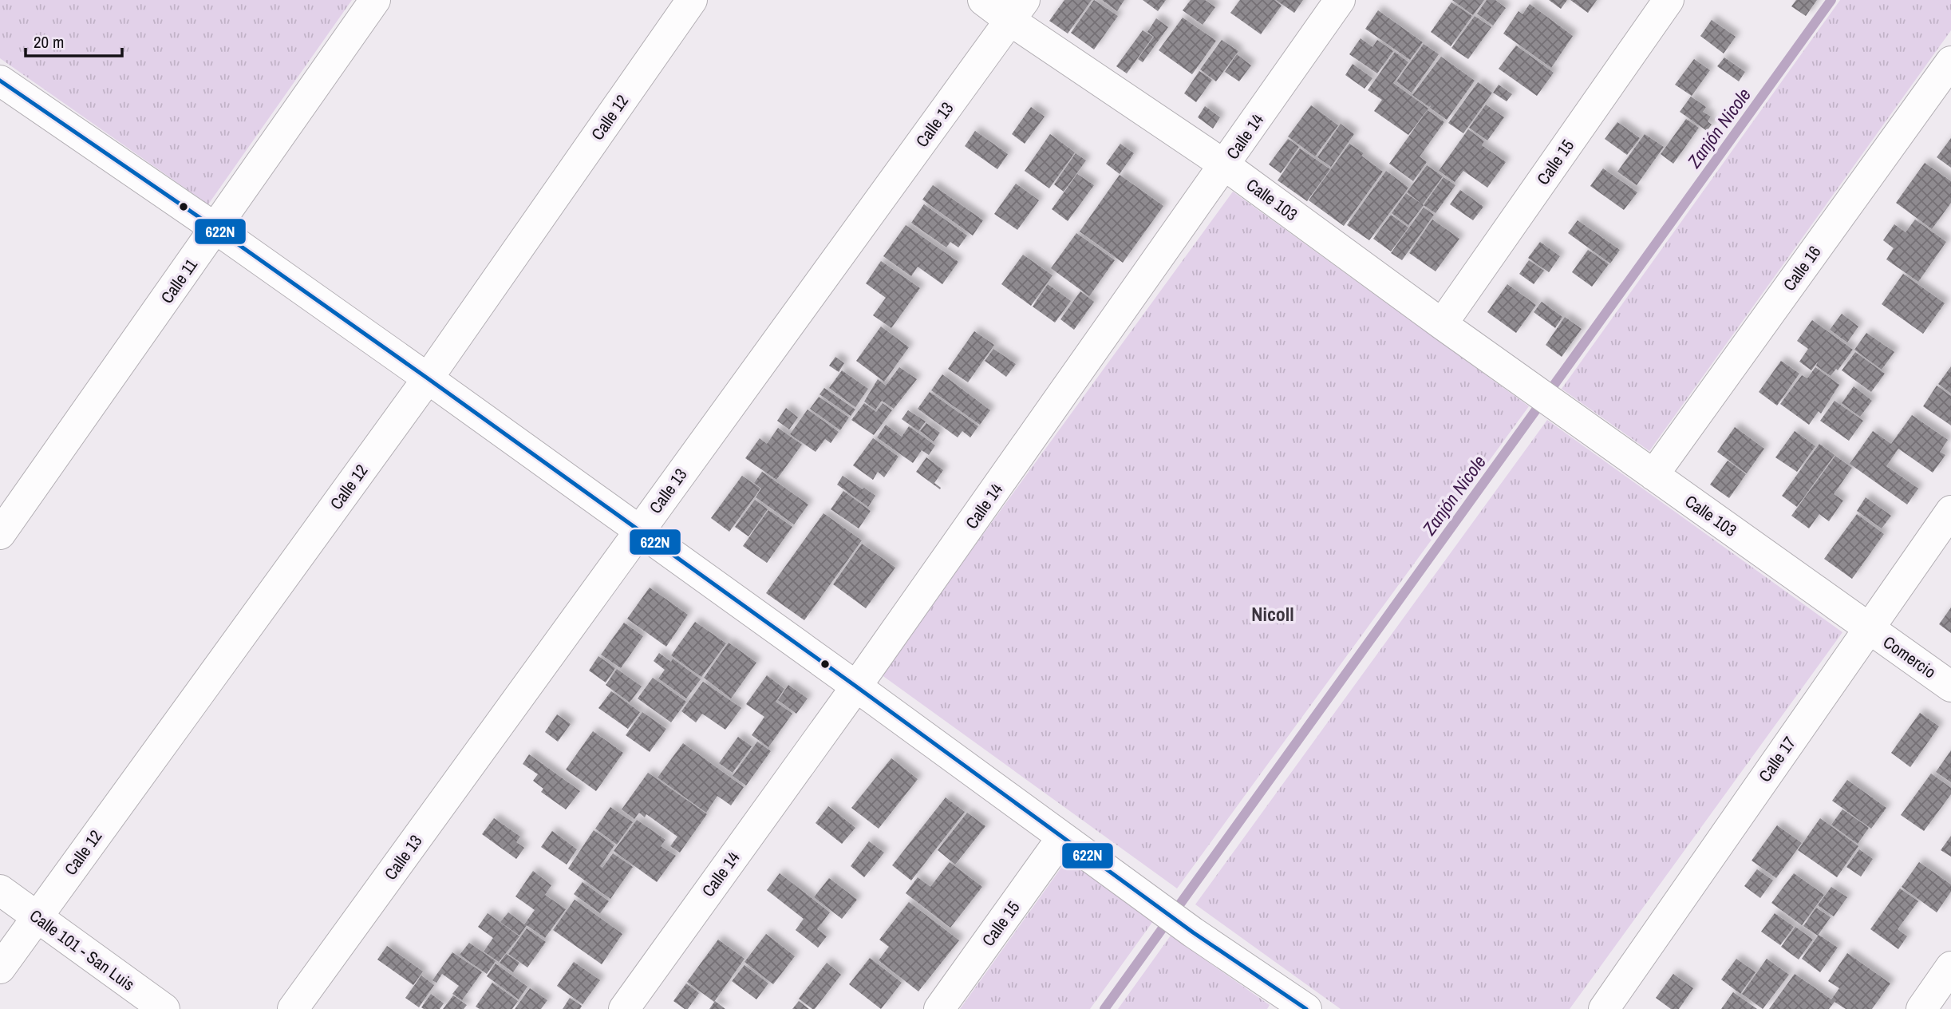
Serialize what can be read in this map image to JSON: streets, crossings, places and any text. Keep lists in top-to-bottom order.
{
  "streets": {
    "street": [
      "Calle 12",
      "Calle 13",
      "Calle 14",
      "Calle 15",
      "Calle 103",
      "Calle 16",
      "Calle 11",
      "Comercio",
      "Calle 17",
      "Calle 101 - San Luis"
    ]
  },
  "crossings": [
    ["Calle 12", "Calle 101 - San Luis"],
    ["Calle 13", "Calle 103"],
    ["Calle 14", "Calle 103"],
    ["Calle 15", "Calle 103"],
    ["Calle 103", "Calle 16"],
    ["Calle 103", "Comercio"],
    ["Calle 103", "Calle 17"],
    ["Comercio", "Calle 17"]
  ],
  "districts": ["Nicoll"],
  "water": ["Zanjón Nicole"],
  "lines": ["transit line 622N"],
  "scale_bar": "20 m"
}
